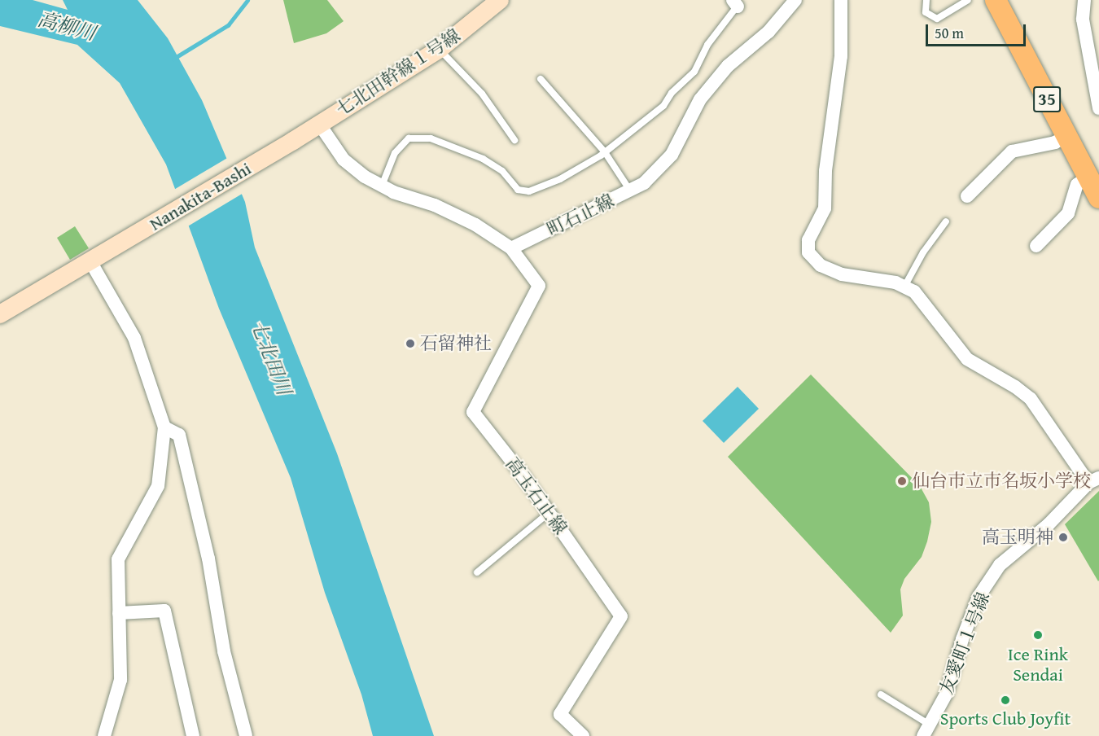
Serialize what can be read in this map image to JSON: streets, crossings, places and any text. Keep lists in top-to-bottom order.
{
  "streets": {
    "main road": ["35"],
    "street": [
      "七北田幹線１号線",
      "Nanakita-Bashi",
      "町石止線",
      "高玉石止線",
      "友愛町１号線"
    ]
  },
  "crossings": [
    ["七北田幹線１号線", "Nanakita-Bashi"],
    ["町石止線", "高玉石止線"]
  ],
  "water": ["高柳川", "七北田川"],
  "places": [
    "石留神社",
    "仙台市立市名坂小学校",
    "高玉明神",
    "Ice Rink Sendai",
    "Sports Club Joyfit"
  ],
  "scale_bar": "50 m"
}
